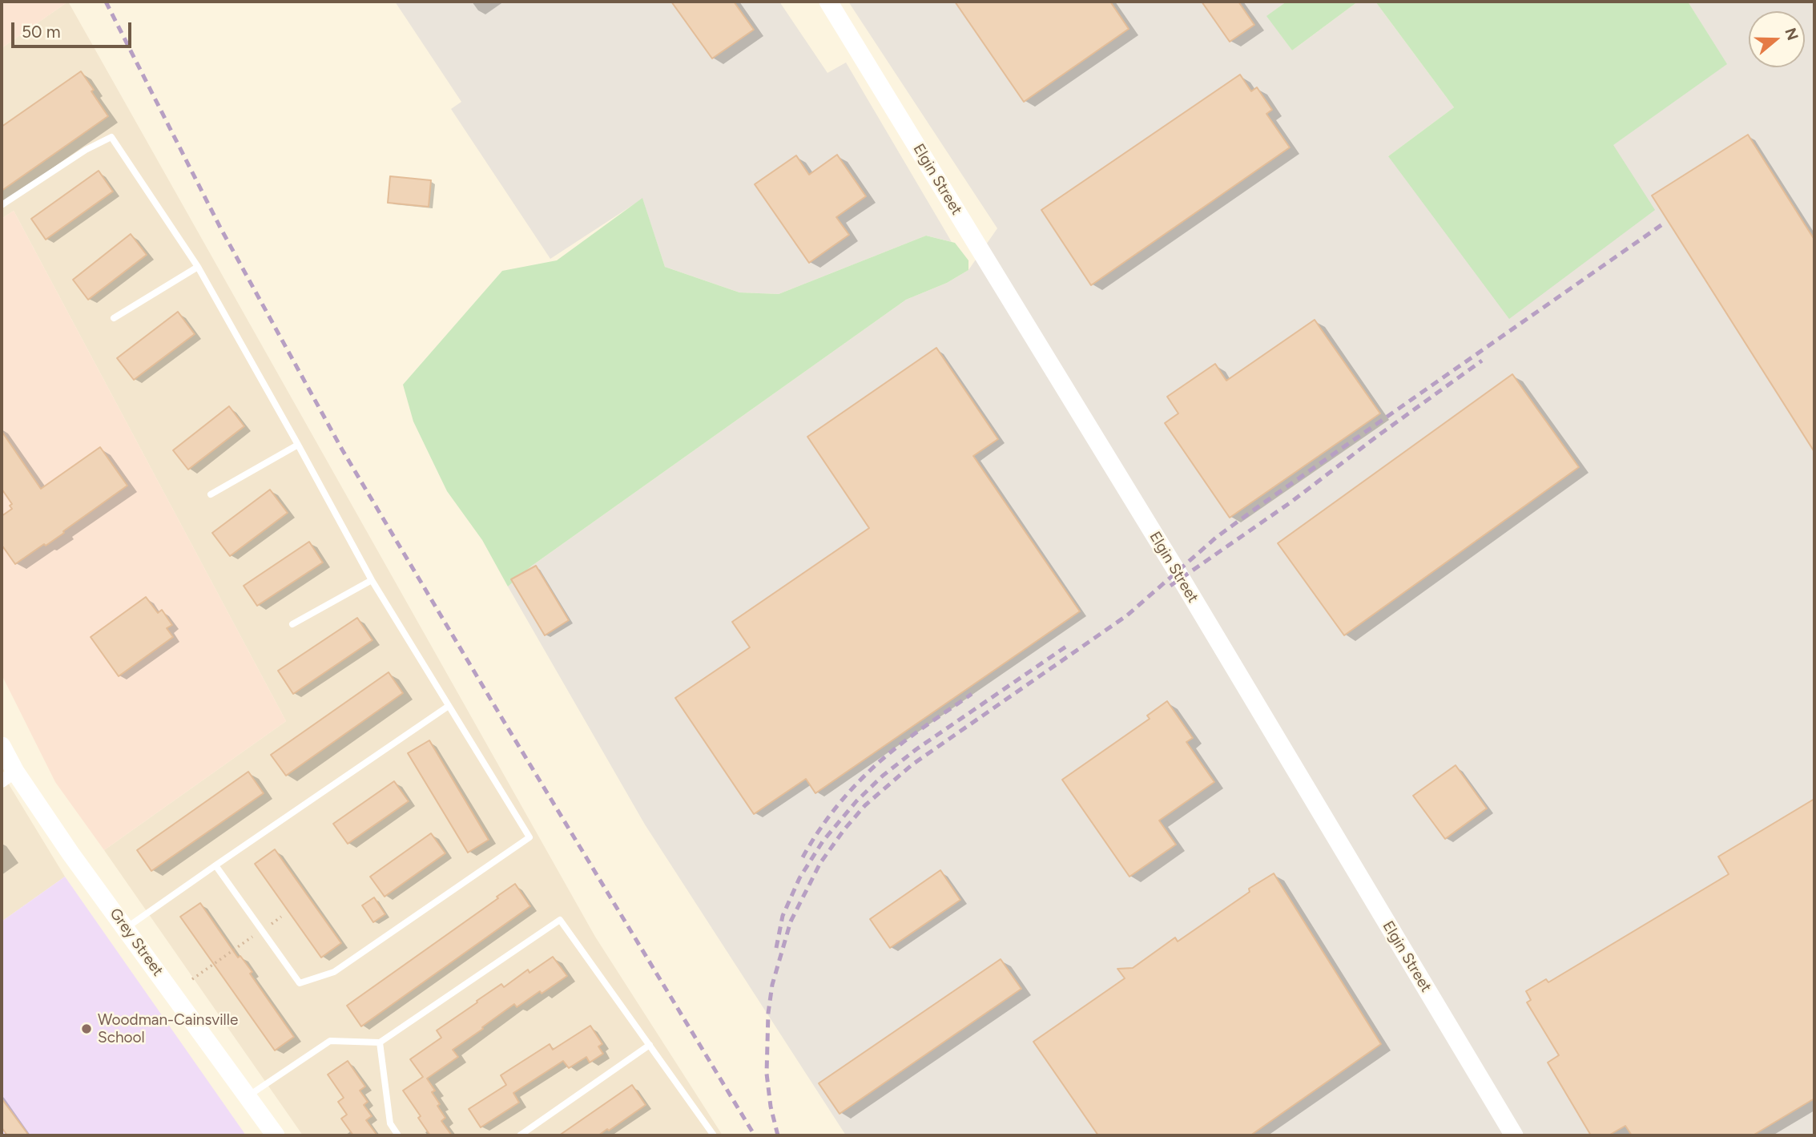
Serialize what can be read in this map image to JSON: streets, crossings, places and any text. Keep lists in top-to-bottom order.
{
  "streets": {
    "main road": ["Elgin Street", "Grey Street"]
  },
  "places": ["Woodman-Cainsville School"],
  "scale_bar": "50 m",
  "north": "right"
}
